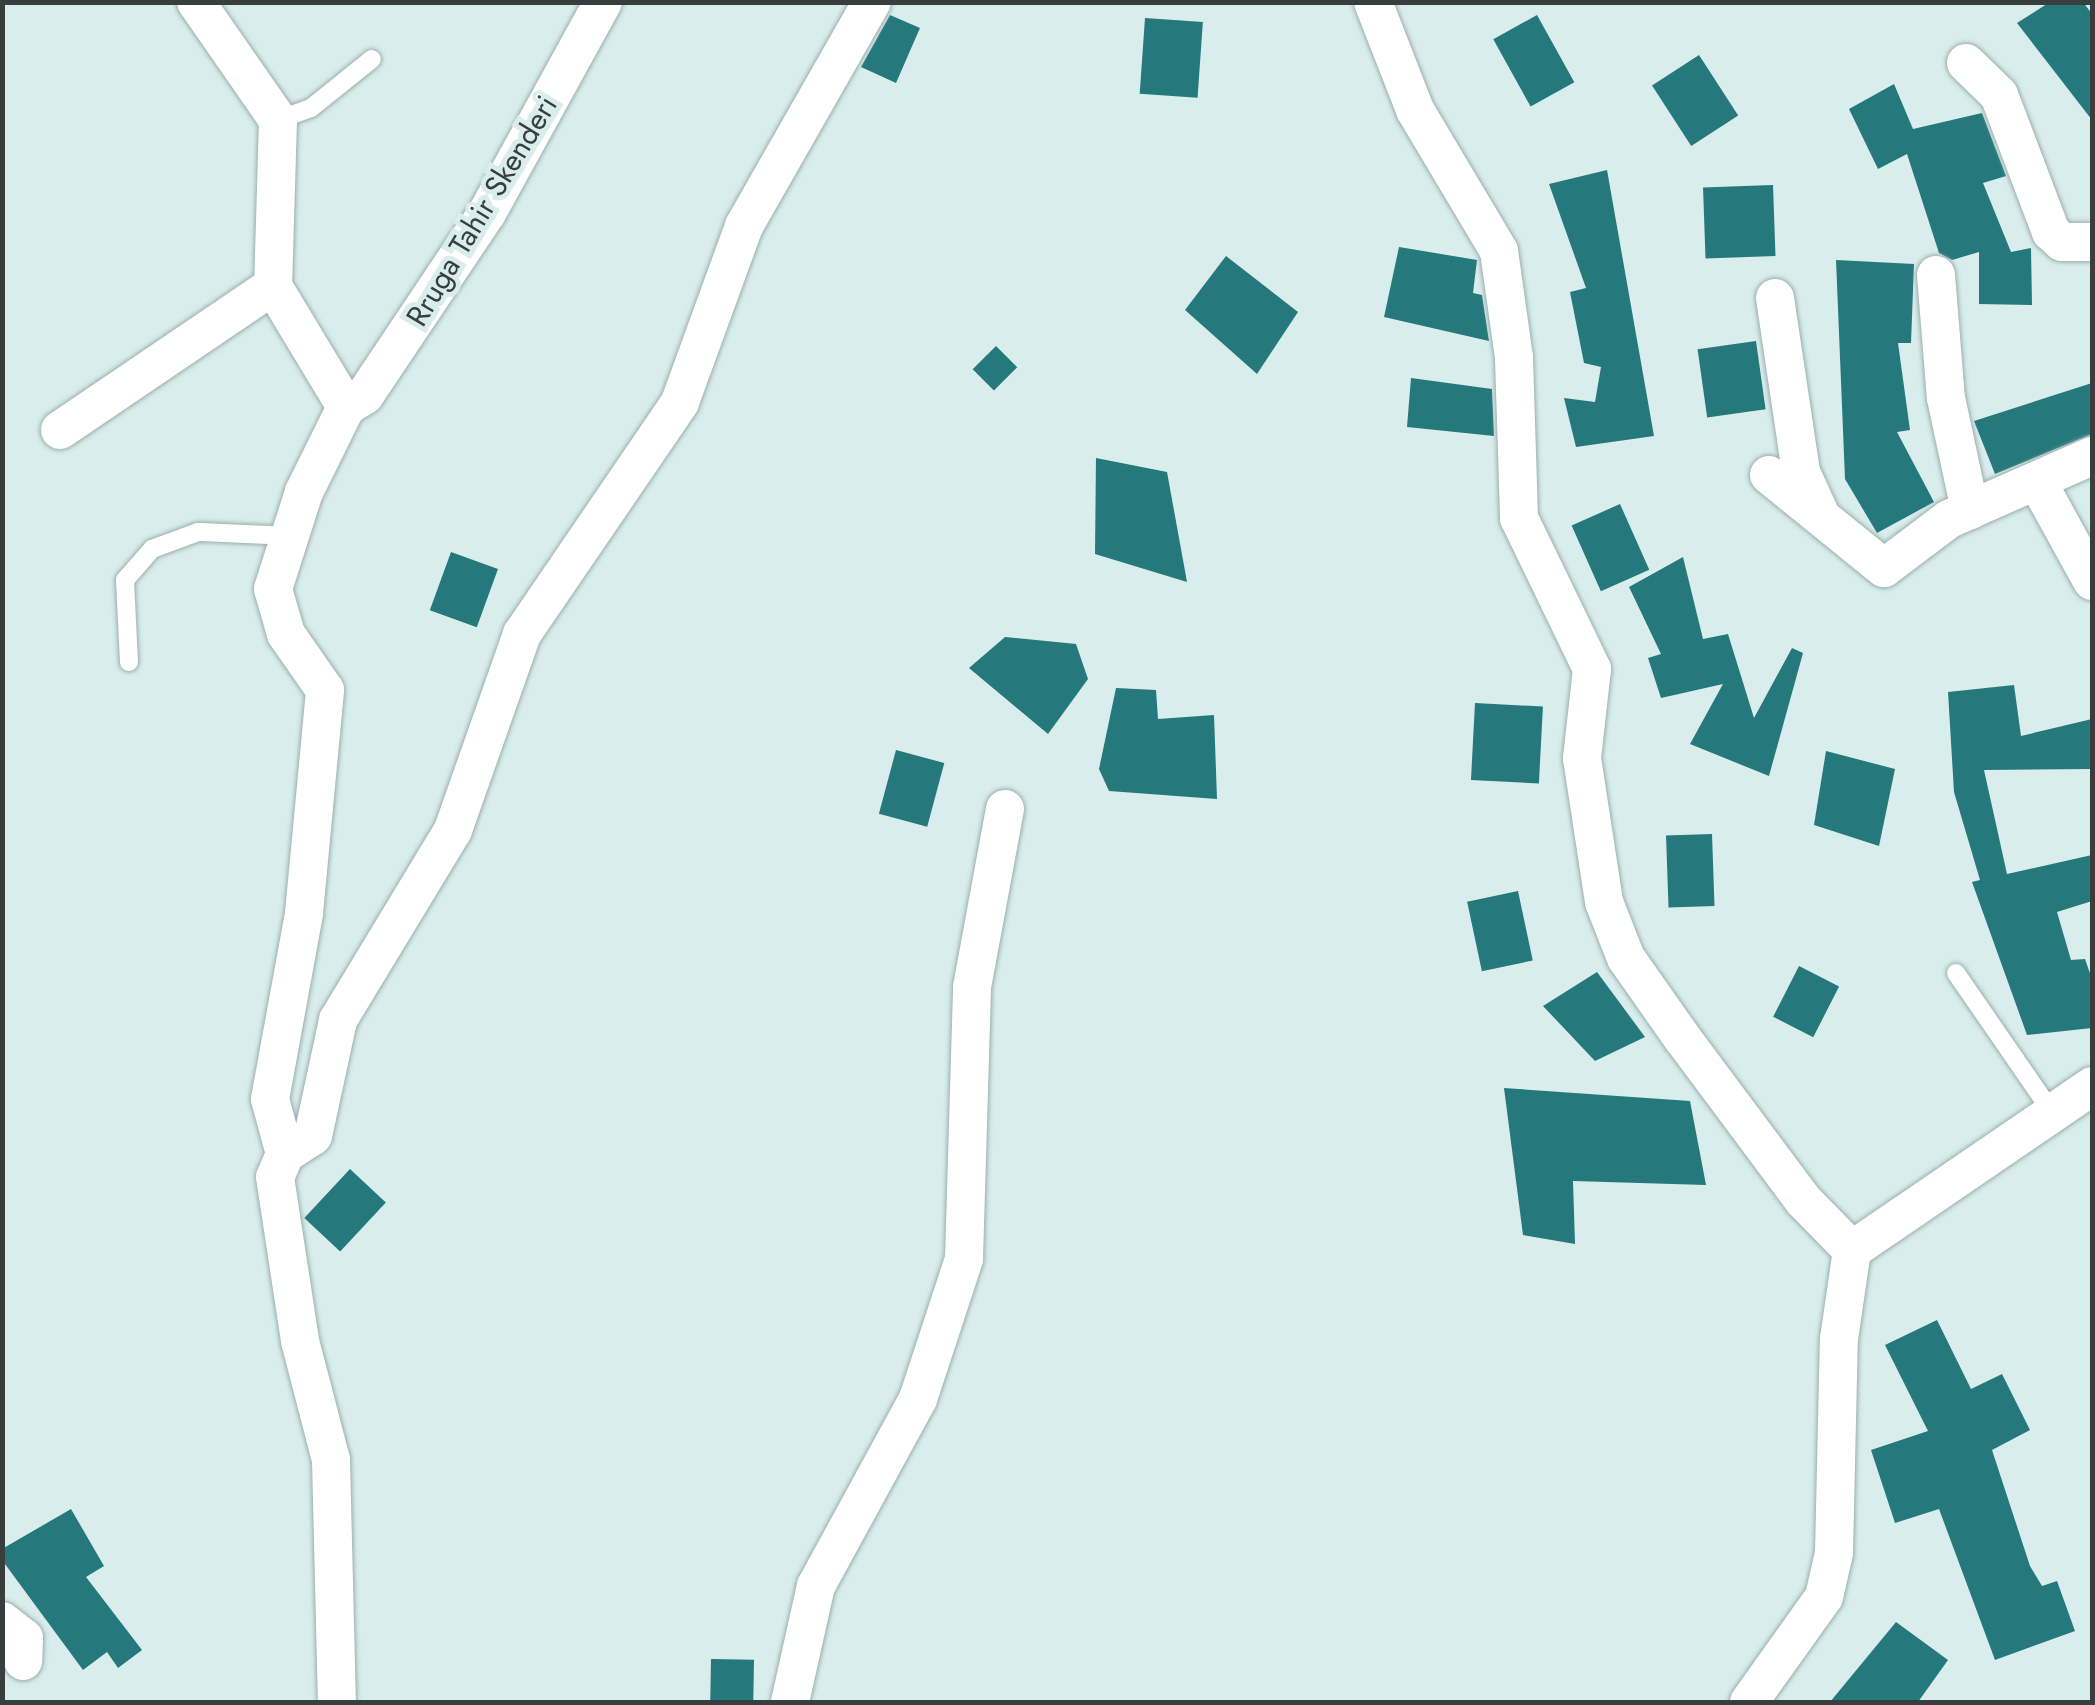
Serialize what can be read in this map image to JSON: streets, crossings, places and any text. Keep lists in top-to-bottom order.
{
  "streets": {
    "street": ["Rruga Tahir Skenderi"]
  }
}
